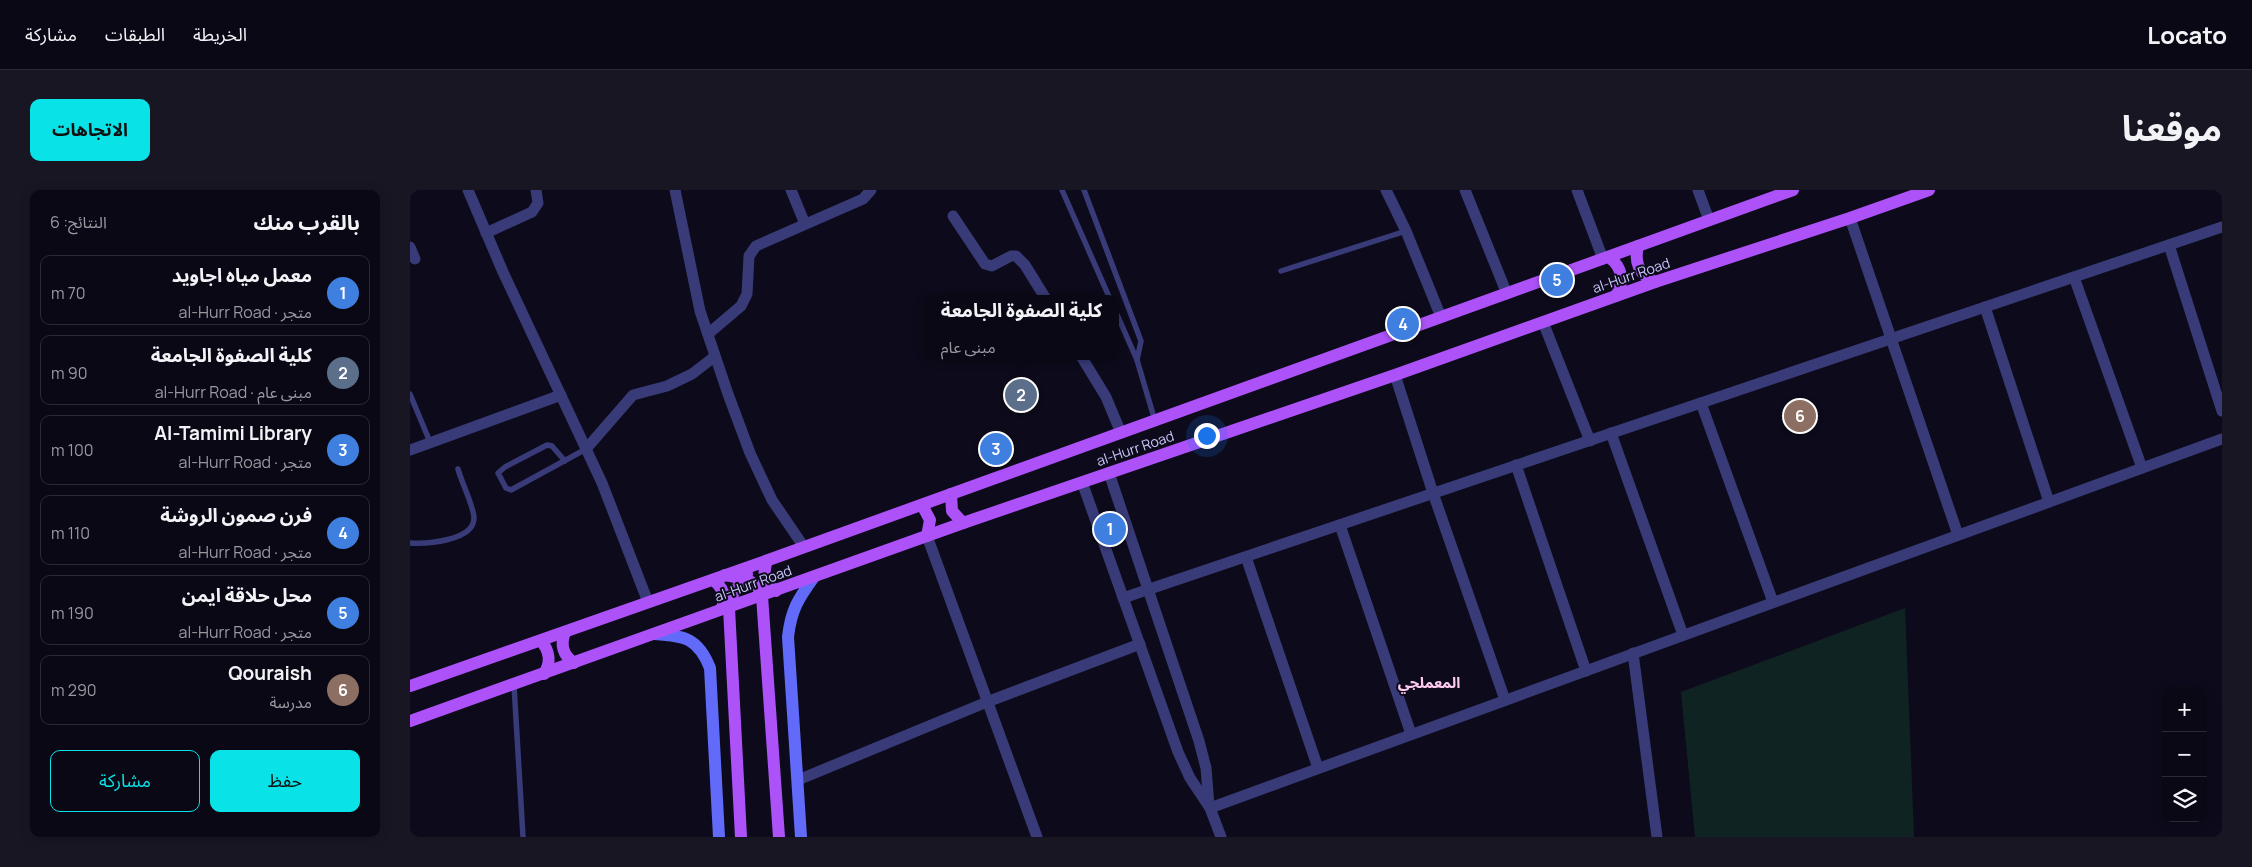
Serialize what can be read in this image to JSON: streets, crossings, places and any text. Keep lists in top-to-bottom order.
{
  "streets": {
    "main road": ["al-Hurr Road"]
  },
  "districts": ["المعملجي"],
  "page": {
    "header": "Locato",
    "nav": ["الخريطة", "الطبقات", "مشاركة"],
    "title": "موقعنا",
    "buttons": [
      "الاتجاهات",
      ["حفظ", "مشاركة"]
    ],
    "heading": ["بالقرب منك", "النتائج: 6"],
    "list": [
      {
        "mark": "1",
        "name": "معمل مياه اجاويد",
        "note": "متجر · al-Hurr Road",
        "value": "70 m"
      },
      {
        "mark": "2",
        "name": "كلية الصفوة الجامعة",
        "note": "مبنى عام · al-Hurr Road",
        "value": "90 m"
      },
      {
        "mark": "3",
        "name": "Al-Tamimi Library",
        "note": "متجر · al-Hurr Road",
        "value": "100 m"
      },
      {
        "mark": "4",
        "name": "فرن صمون الروشة",
        "note": "متجر · al-Hurr Road",
        "value": "110 m"
      },
      {
        "mark": "5",
        "name": "محل حلاقة ايمن",
        "note": "متجر · al-Hurr Road",
        "value": "190 m"
      },
      {
        "mark": "6",
        "name": "Qouraish",
        "note": "مدرسة",
        "value": "290 m"
      }
    ],
    "pins": [
      "5",
      "4",
      "2",
      "6",
      "3",
      "1"
    ],
    "popup": ["كلية الصفوة الجامعة", "مبنى عام"],
    "map_buttons": ["+", "−"]
  }
}
